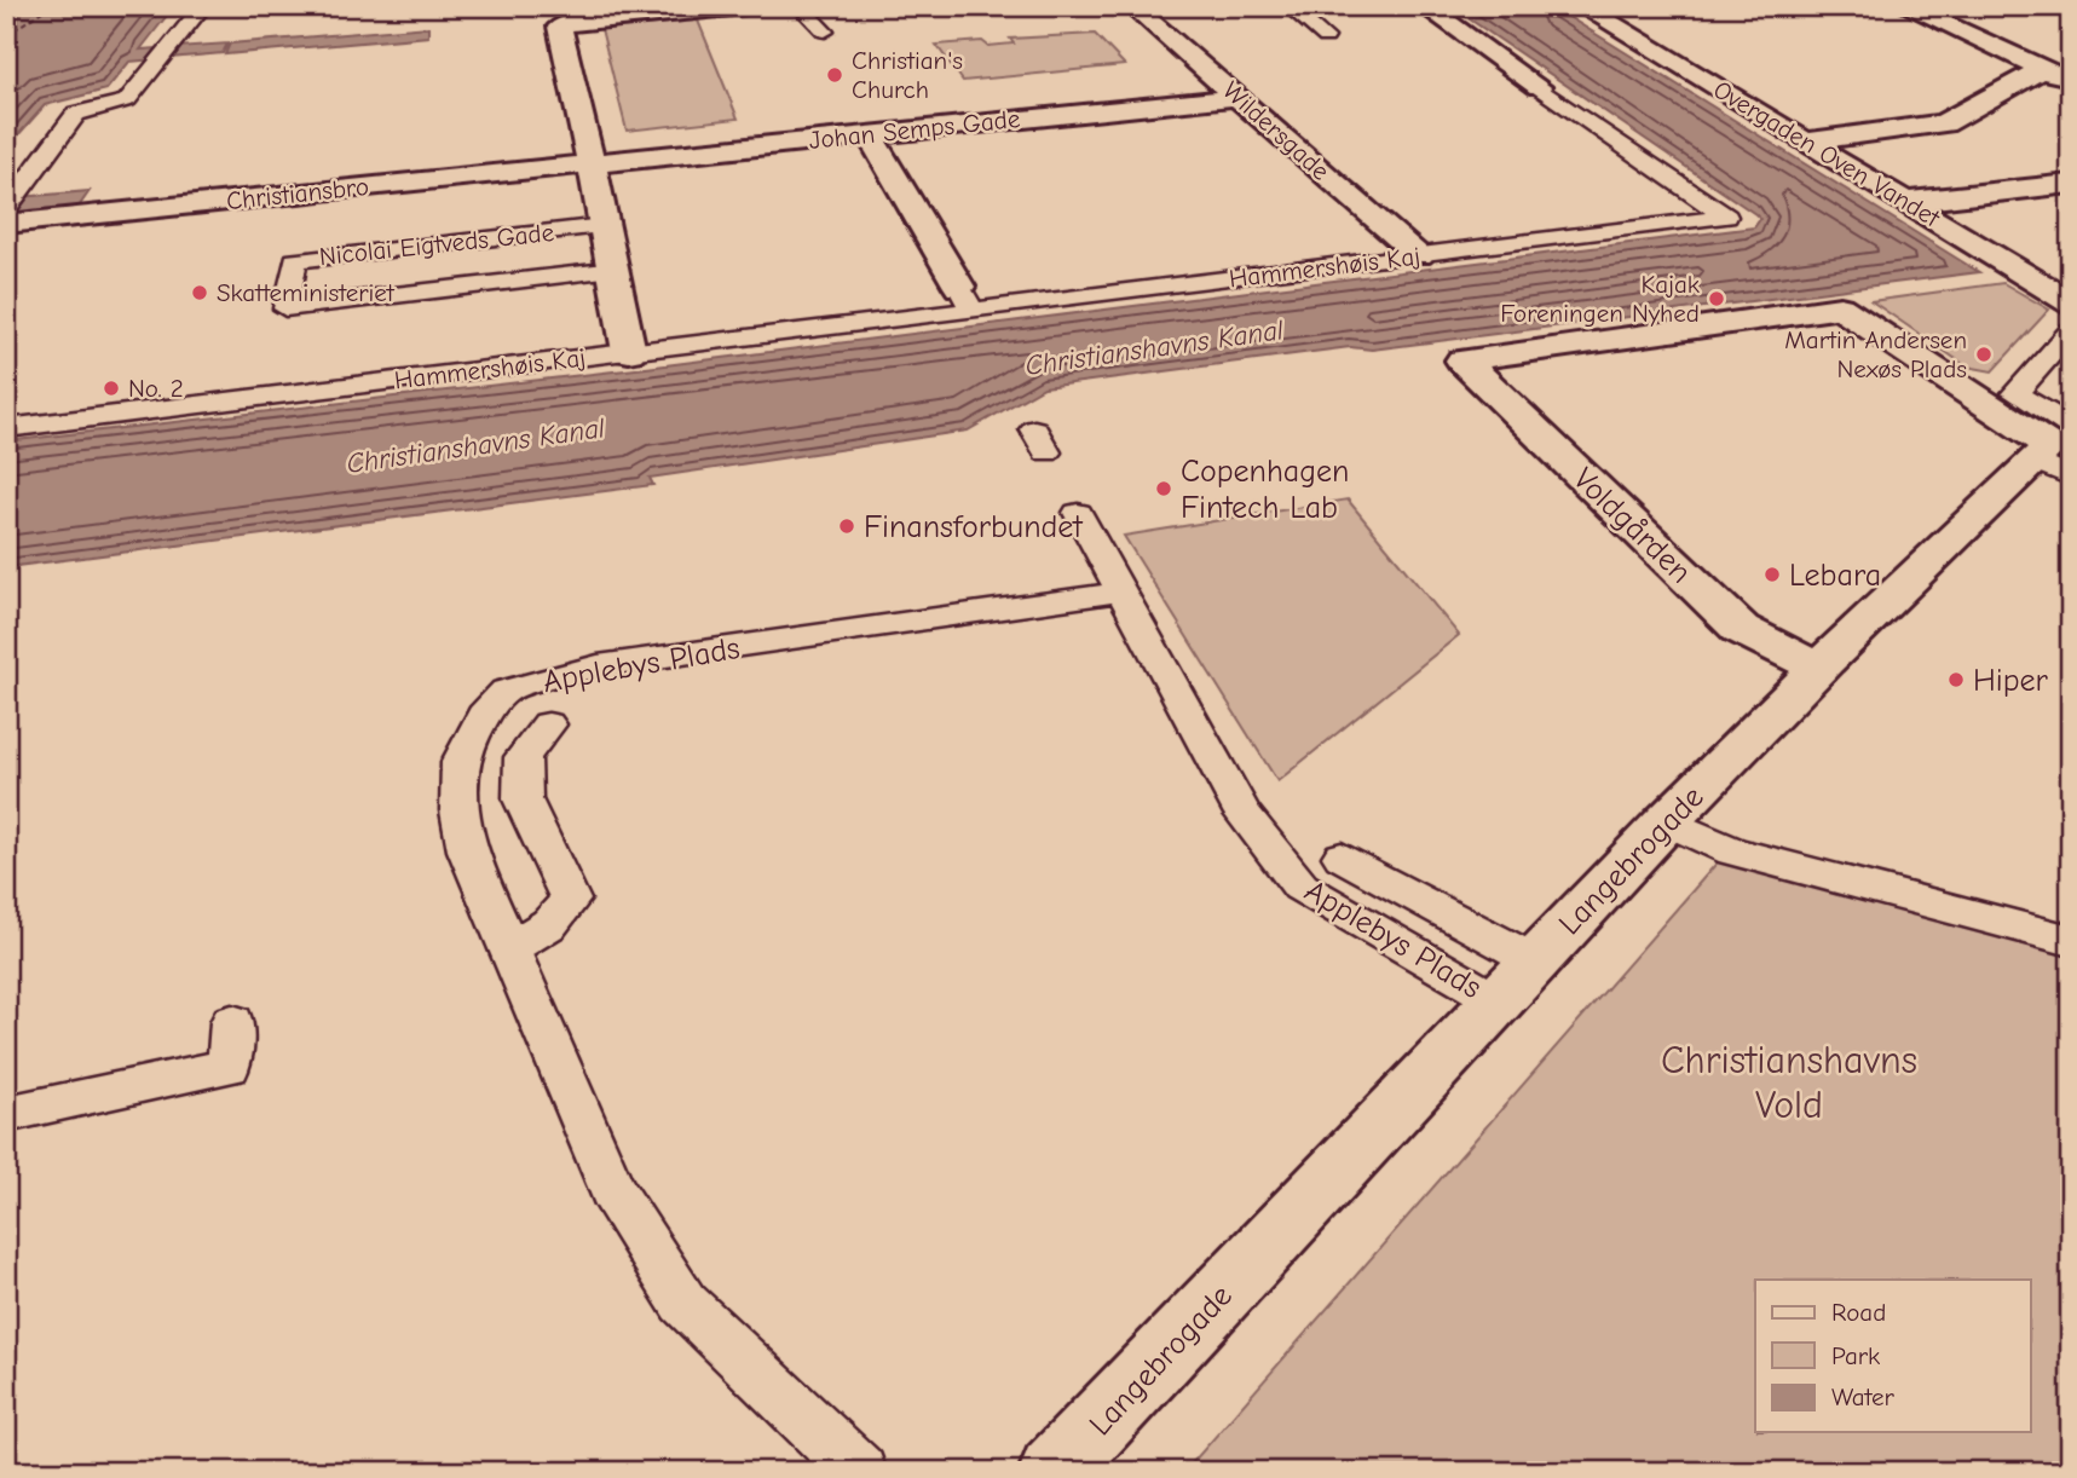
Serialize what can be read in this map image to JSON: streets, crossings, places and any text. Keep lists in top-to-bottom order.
{
  "streets": {
    "street": [
      "Johan Semps Gade",
      "Wildersgade",
      "Overgaden Oven Vandet",
      "Christiansbro",
      "Voldgården",
      "Langebrogade"
    ],
    "lane": ["Nicolai Eigtveds Gade", "Hammershøis Kaj", "Applebys Plads"]
  },
  "crossings": [
    ["Johan Semps Gade", "Wildersgade"],
    ["Johan Semps Gade", "Christiansbro"],
    ["Wildersgade", "Hammershøis Kaj"],
    ["Voldgården", "Langebrogade"],
    ["Applebys Plads", "Langebrogade"]
  ],
  "water": ["Christianshavns Kanal"],
  "parks": ["Christianshavns Vold"],
  "places": [
    "Christian's Church",
    "Skatteministeriet",
    "Kajak Foreningen Nyhed",
    "Martin Andersen Nexøs Plads",
    "No. 2",
    "Copenhagen Fintech Lab",
    "Finansforbundet",
    "Lebara",
    "Hiper"
  ],
  "legend": ["Road", "Park", "Water"]
}
